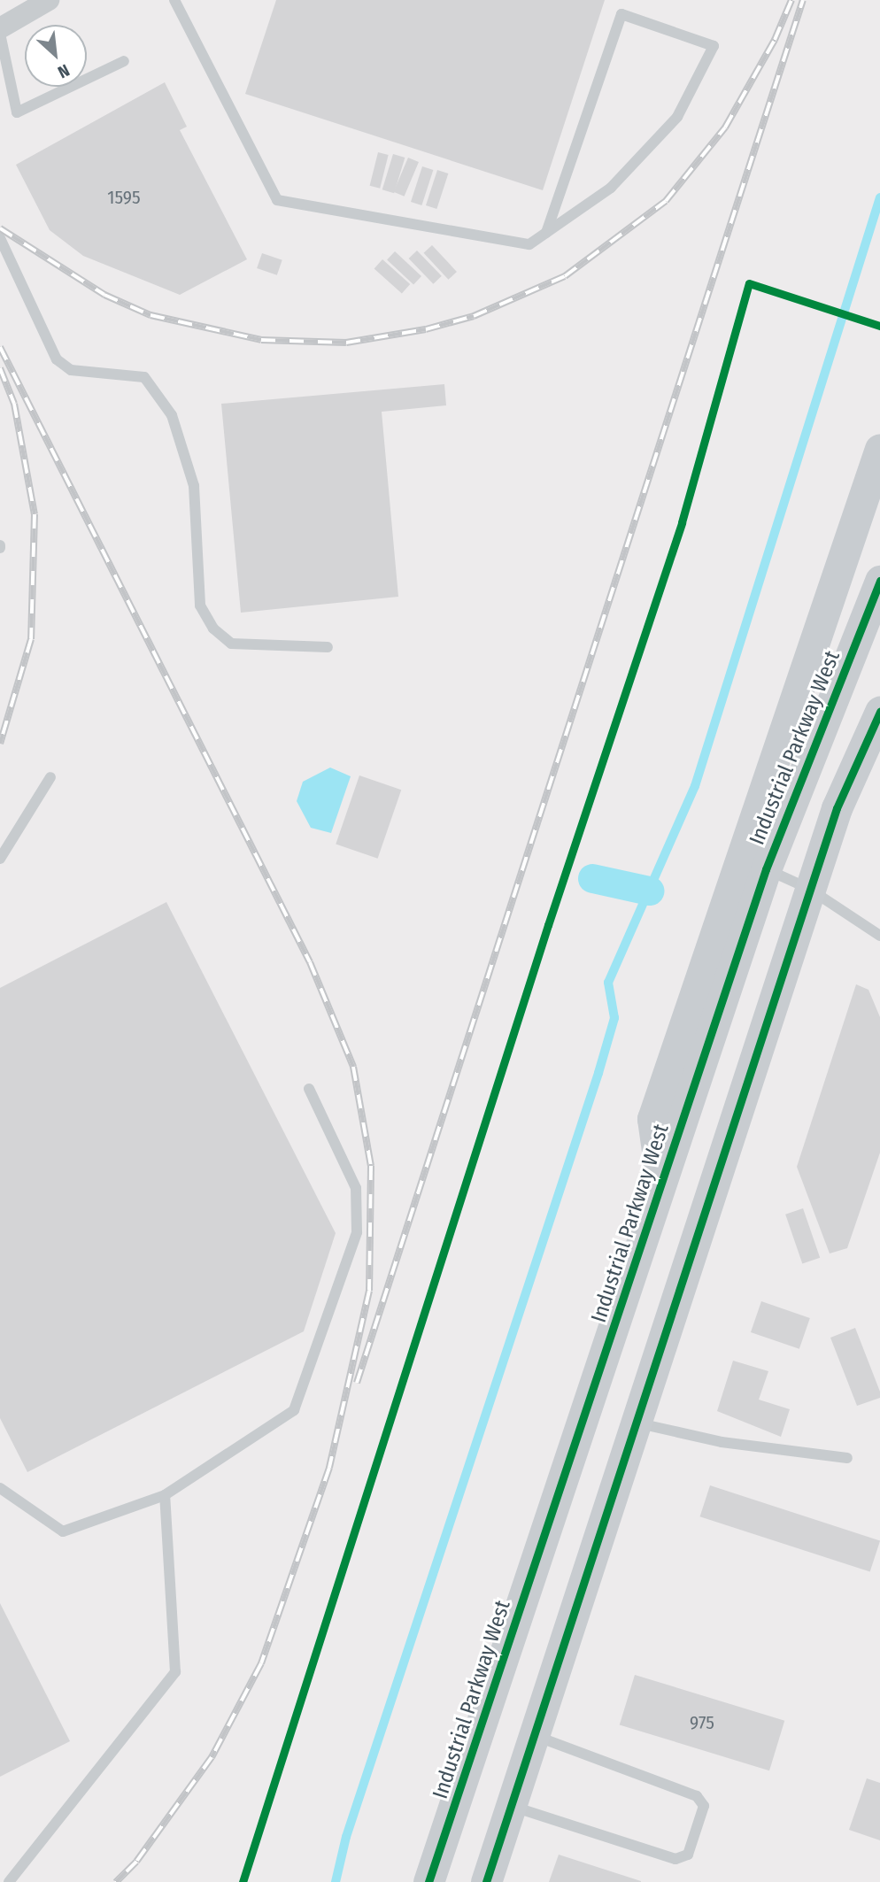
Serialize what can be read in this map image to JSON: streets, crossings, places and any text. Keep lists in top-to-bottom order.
{
  "streets": {
    "main road": ["Industrial Parkway West"]
  },
  "house_numbers": ["1595", "975"],
  "north": "bottom right"
}
